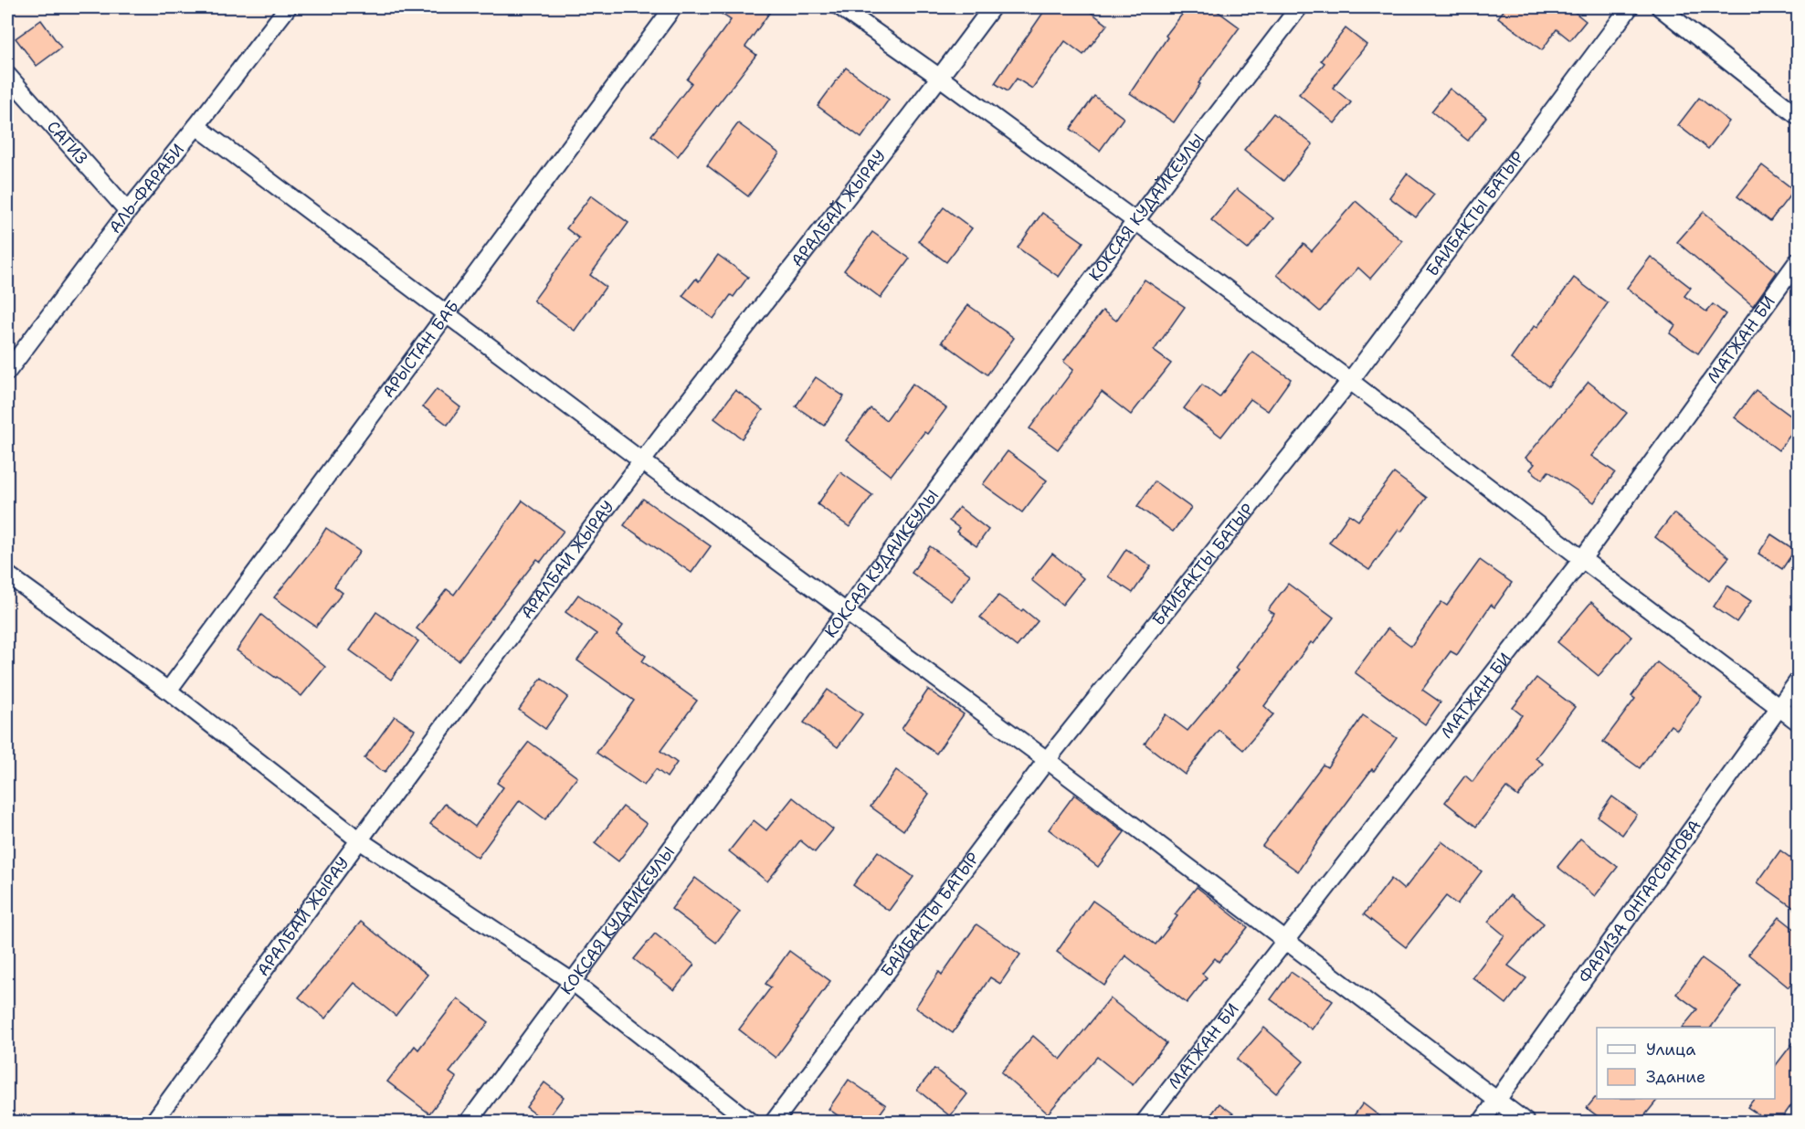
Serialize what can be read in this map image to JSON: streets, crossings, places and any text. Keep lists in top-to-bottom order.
{
  "streets": {
    "street": [
      "САГИЗ",
      "АЛЬ-ФАРАБИ",
      "КОКСАЯ КУДАЙКЕУЛЫ",
      "АРАЛБАЙ ЖЫРАУ",
      "БАЙБАКТЫ БАТЫР",
      "МАТЖАН БИ",
      "АРЫСТАН БАБ",
      "ФАРИЗА ОНГАРСЫНОВА"
    ]
  },
  "crossings": [
    ["САГИЗ", "АЛЬ-ФАРАБИ"]
  ],
  "legend": ["Улица", "Здание"]
}
